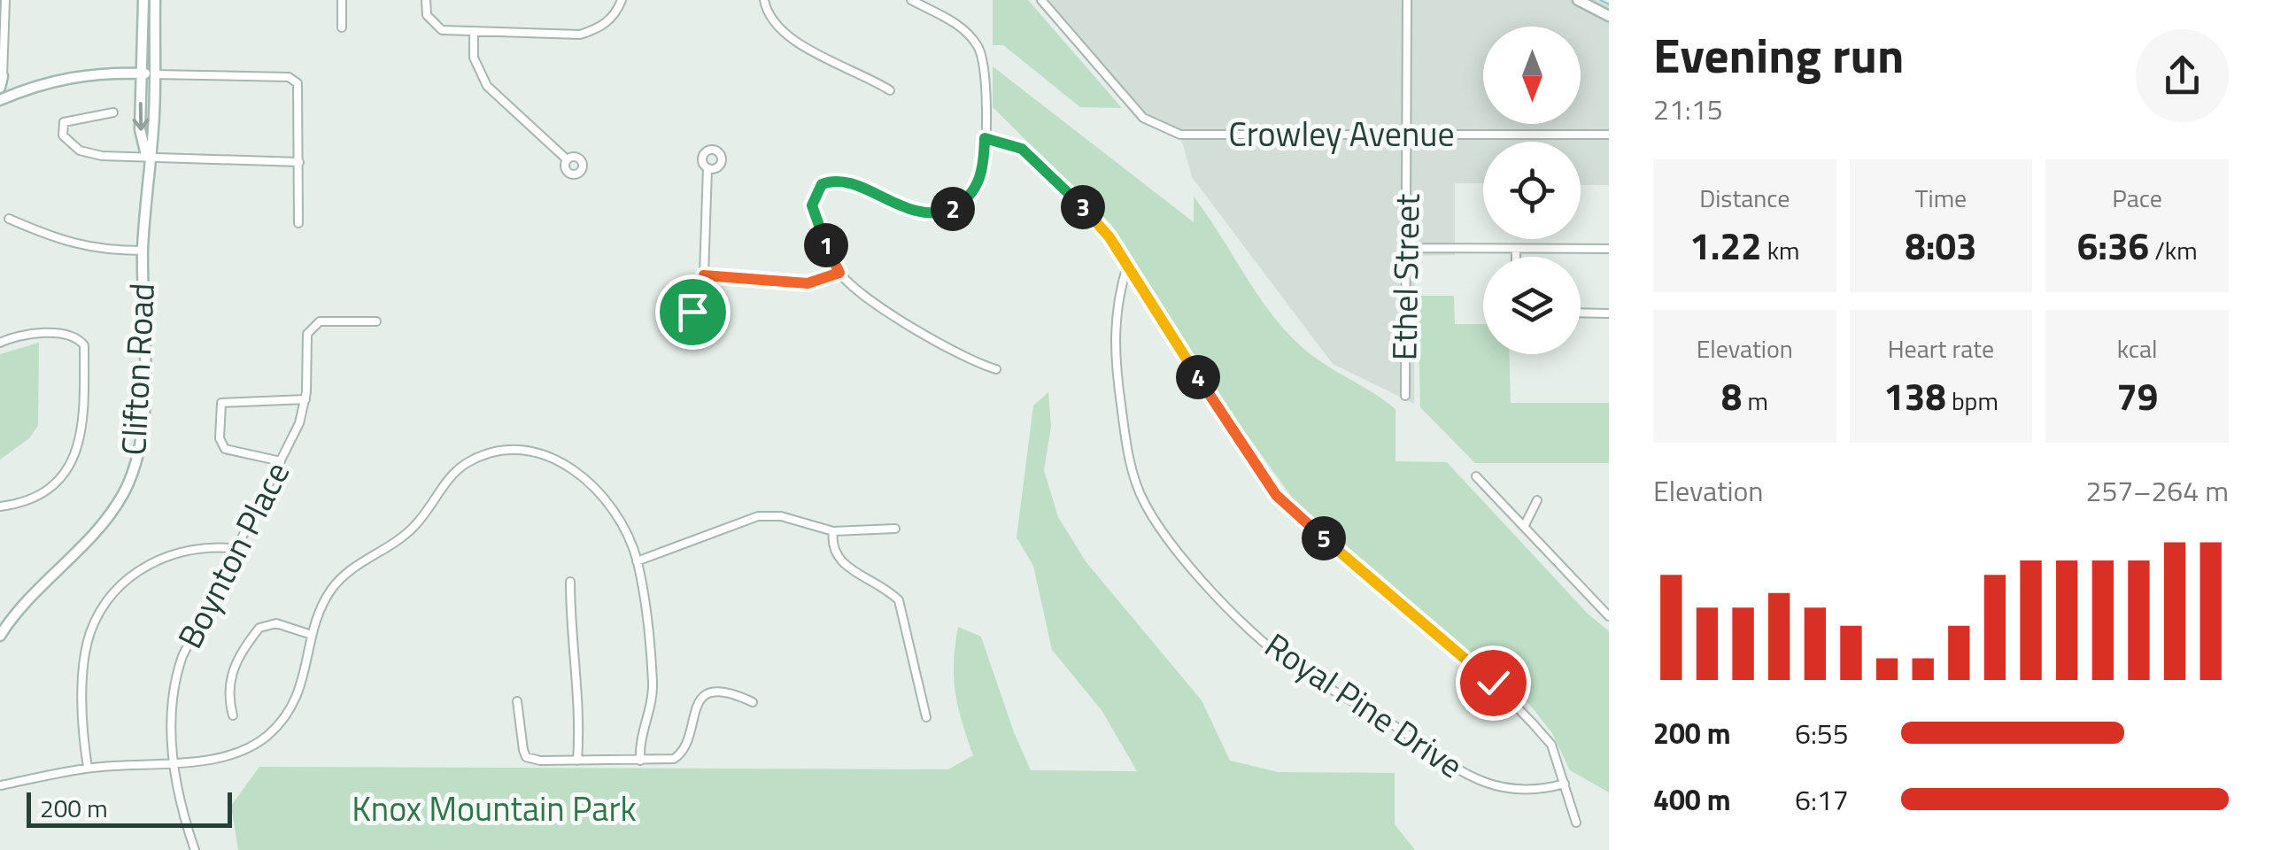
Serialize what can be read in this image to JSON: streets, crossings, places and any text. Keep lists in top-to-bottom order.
{
  "streets": {
    "main road": ["Clifton Road"],
    "street": [
      "Crowley Avenue",
      "Ethel Street",
      "Boynton Place",
      "Royal Pine Drive"
    ]
  },
  "crossings": [
    ["Crowley Avenue", "Ethel Street"]
  ],
  "parks": ["Knox Mountain Park"],
  "scale_bar": "200 m",
  "north": "bottom",
  "page": {
    "heading": ["Evening run", "21:15"],
    "stats": [
      ["Distance", "1.22 km"],
      ["Time", "8:03"],
      ["Pace", "6:36 /km"],
      ["Elevation", "8 m"],
      ["Heart rate", "138 bpm"],
      ["kcal", "79"]
    ],
    "pins": [
      "3",
      "2",
      "1",
      "4",
      "5"
    ],
    "chart": ["Elevation", "257–264 m"],
    "list": [
      {
        "name": "200 m",
        "note": "6:55"
      },
      {
        "name": "400 m",
        "note": "6:17"
      }
    ],
    "scale": "200 m"
  }
}
